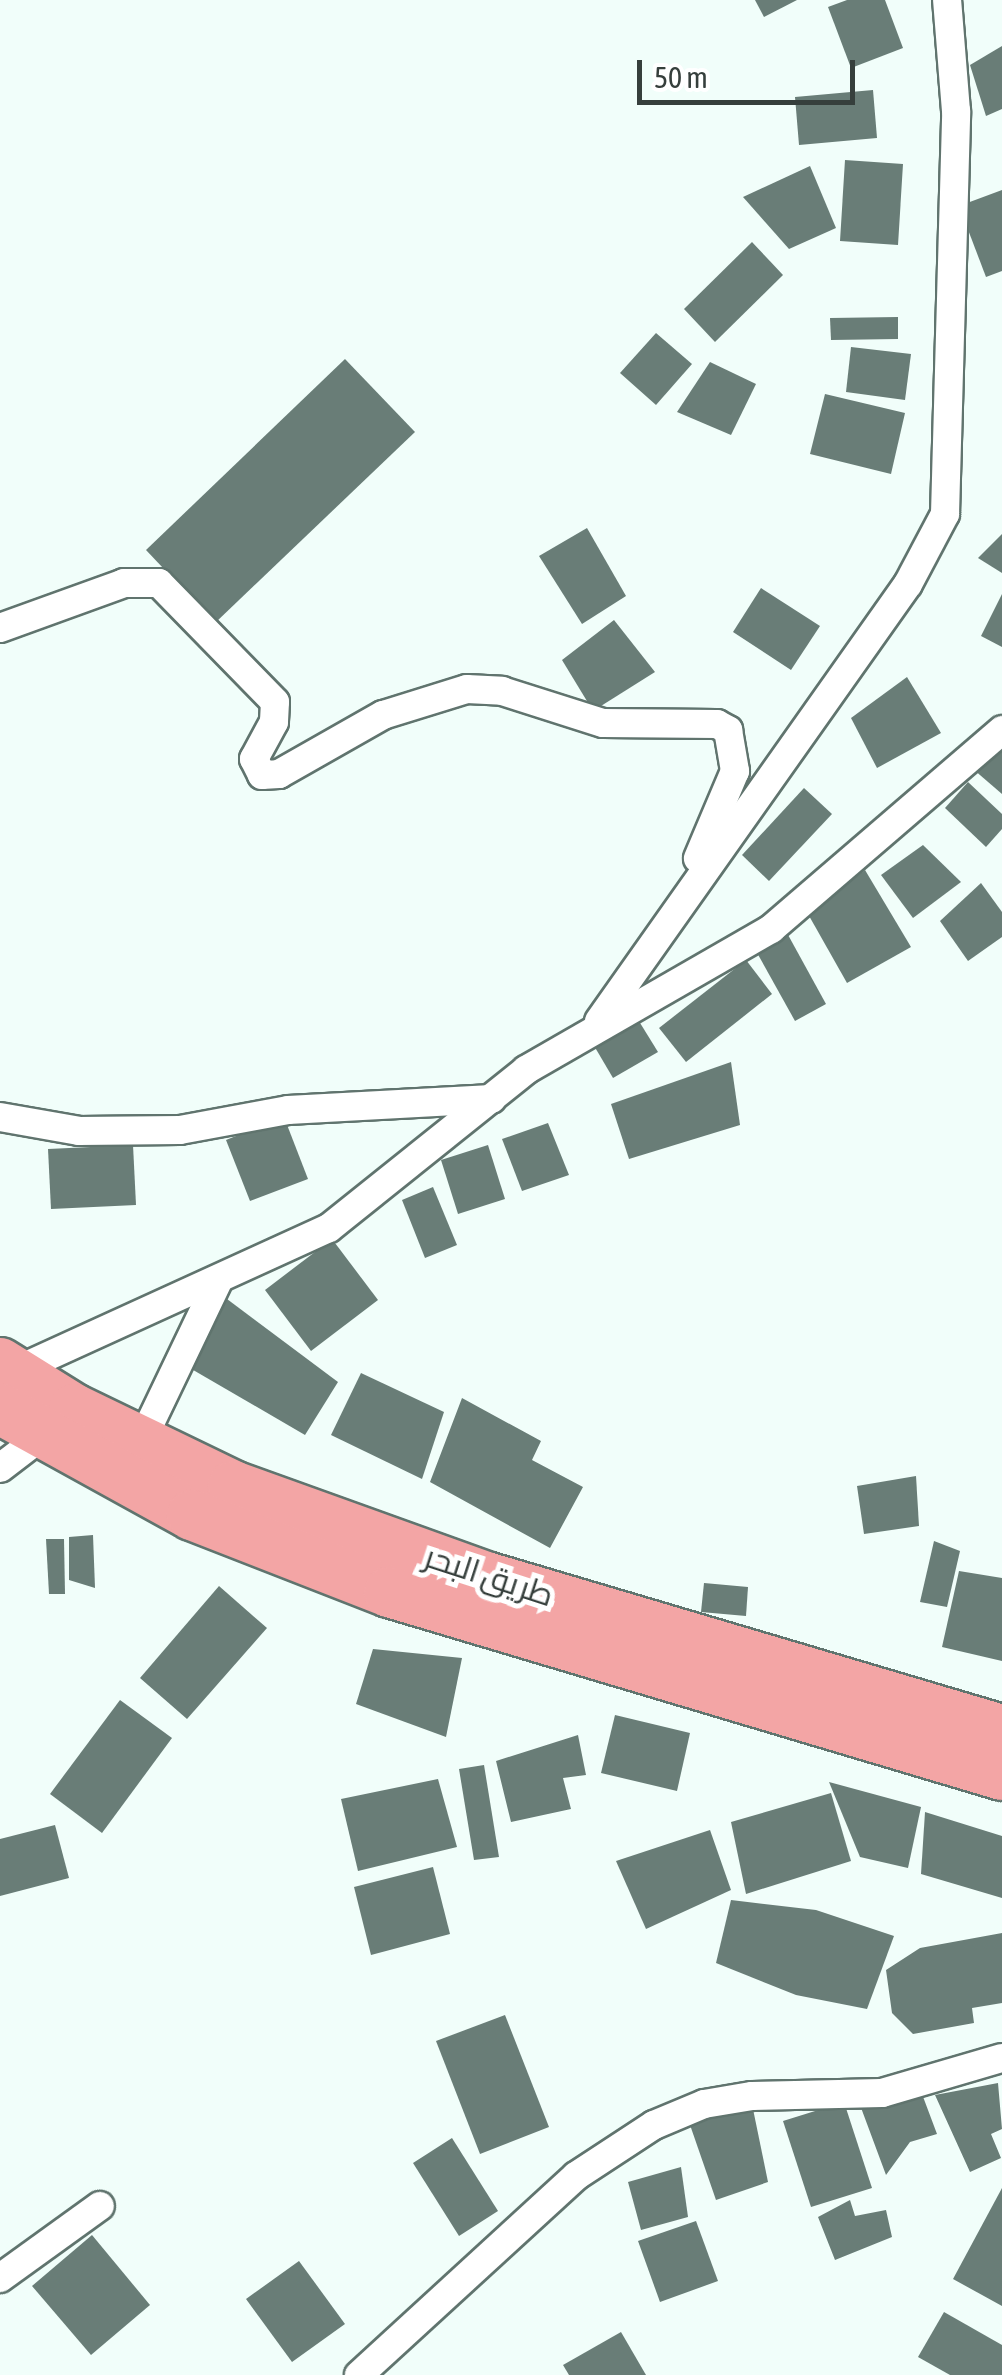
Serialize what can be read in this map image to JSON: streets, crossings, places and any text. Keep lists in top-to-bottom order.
{
  "streets": {
    "highway": ["طريق البحر"]
  },
  "scale_bar": "50 m"
}
